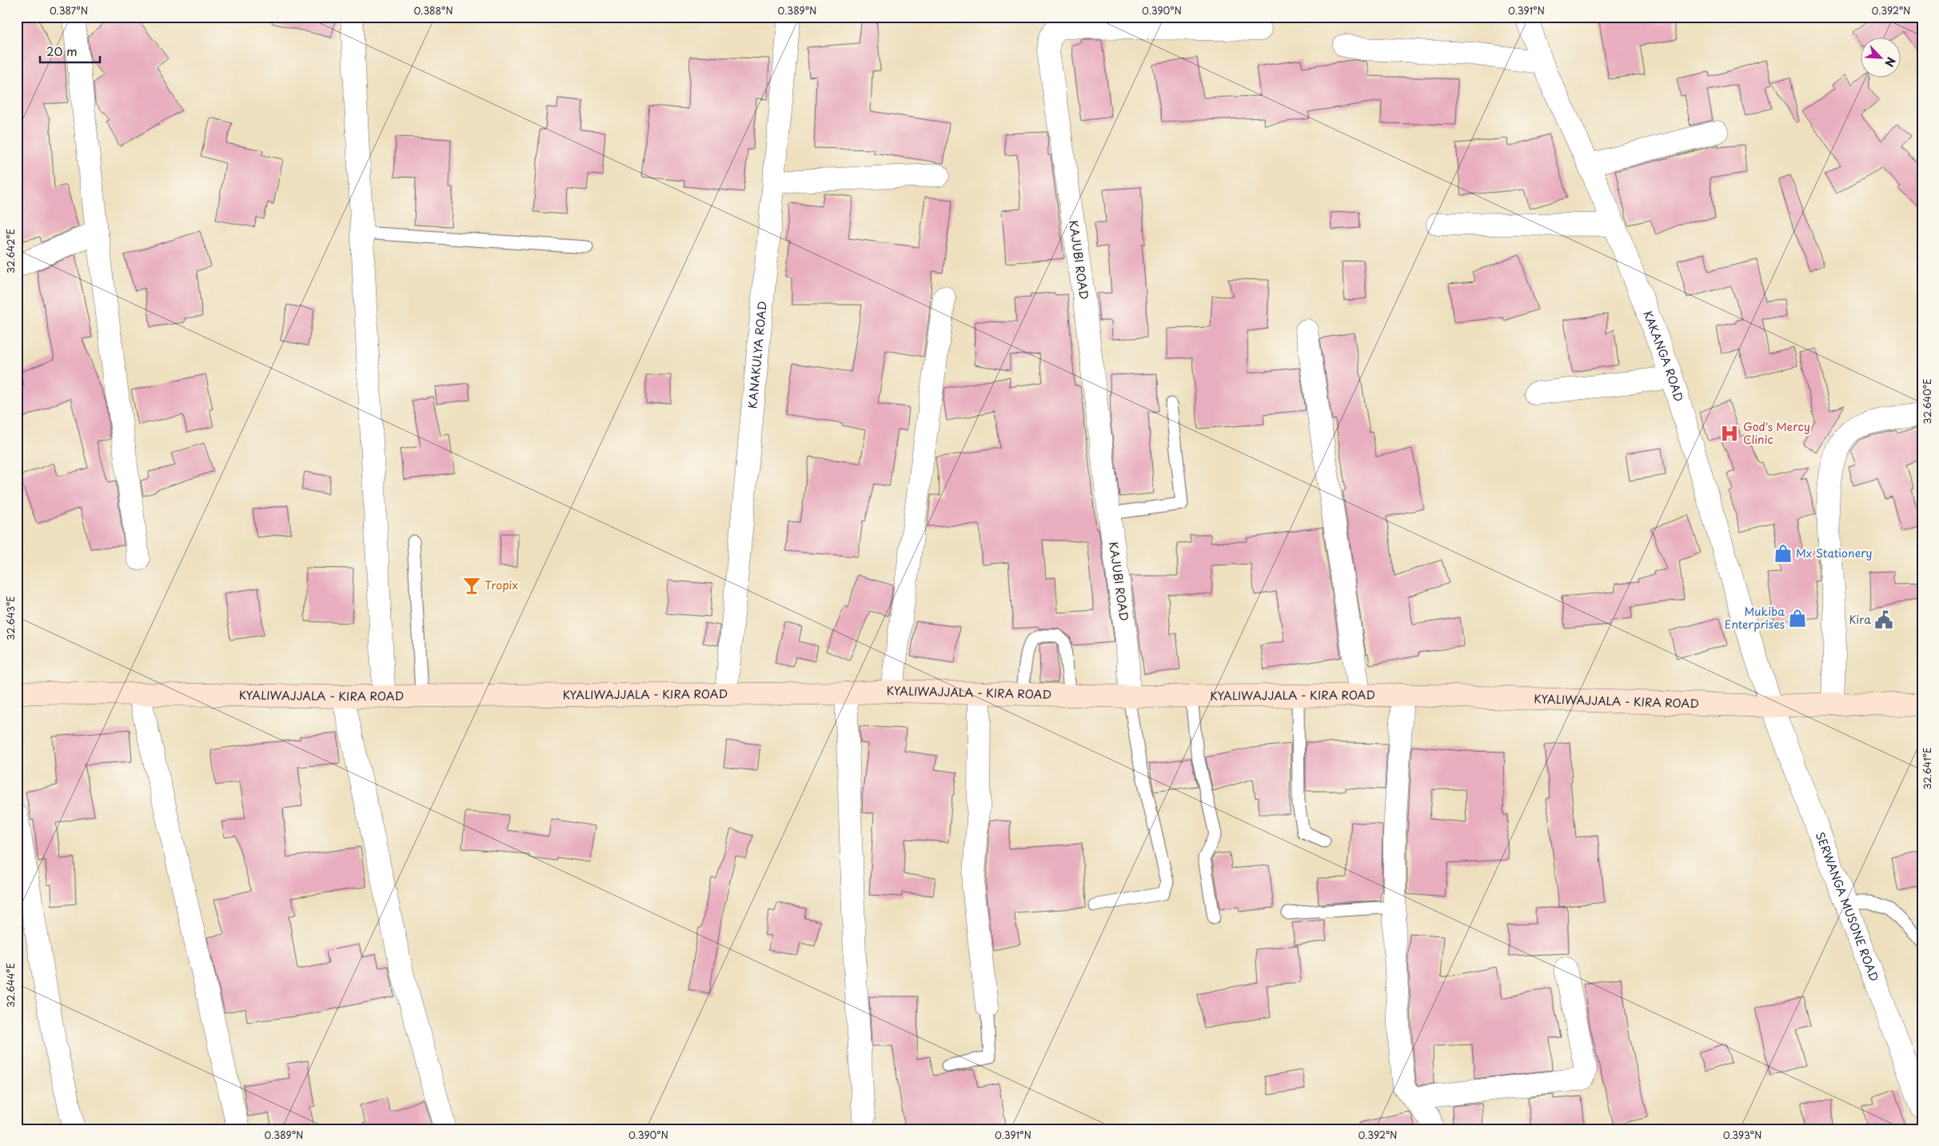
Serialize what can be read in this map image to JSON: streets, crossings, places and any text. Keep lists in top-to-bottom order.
{
  "streets": {
    "street": [
      "KAJUBI ROAD",
      "KANAKULYA ROAD",
      "KAKANGA ROAD",
      "KYALIWAJJALA - KIRA ROAD",
      "SERWANGA MUSONE ROAD"
    ]
  },
  "crossings": [
    ["KAJUBI ROAD", "KYALIWAJJALA - KIRA ROAD"],
    ["KANAKULYA ROAD", "KYALIWAJJALA - KIRA ROAD"],
    ["KAKANGA ROAD", "KYALIWAJJALA - KIRA ROAD"],
    ["KAKANGA ROAD", "SERWANGA MUSONE ROAD"],
    ["KYALIWAJJALA - KIRA ROAD", "SERWANGA MUSONE ROAD"]
  ],
  "places": {
    "hospital": ["God's Mercy Clinic"],
    "shop": ["Mx Stationery", "Mukiba Enterprises"],
    "bar": ["Tropix"],
    "public building": ["Kira"]
  },
  "scale_bar": "20 m",
  "north": "bottom right",
  "coordinates": [
    "0.387°N",
    "0.388°N",
    "0.389°N",
    "0.390°N",
    "0.391°N",
    "0.392°N",
    "32.642°E",
    "32.640°E",
    "32.643°E",
    "32.641°E",
    "32.644°E",
    "0.393°N"
  ]
}
